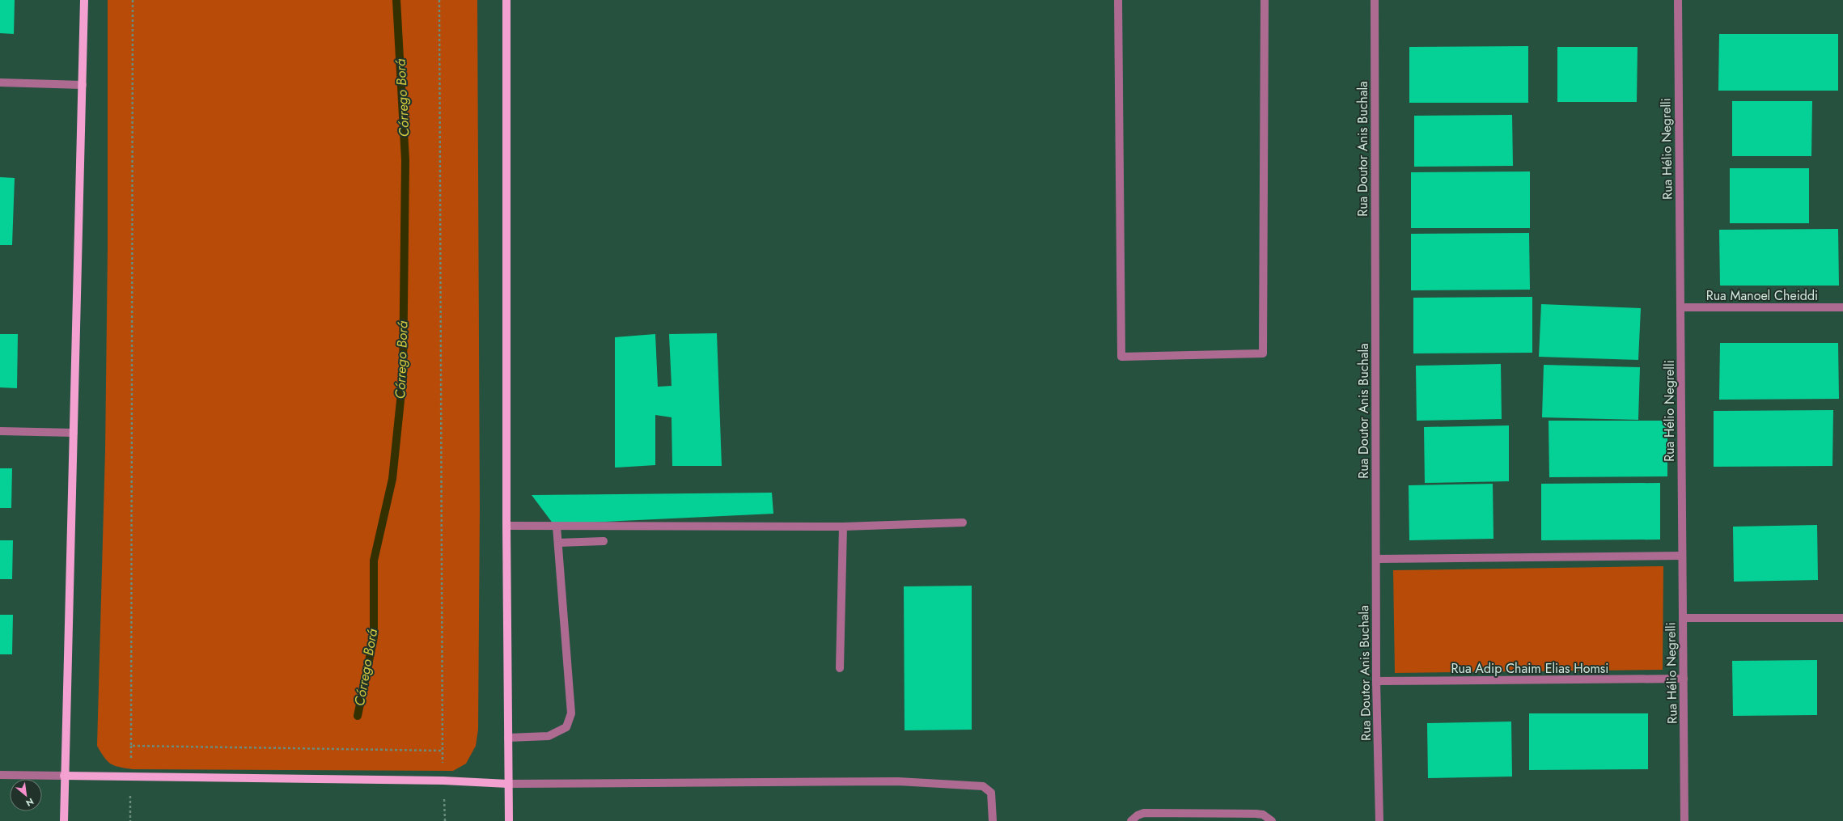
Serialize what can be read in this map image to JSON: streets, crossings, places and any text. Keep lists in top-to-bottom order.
{
  "streets": {
    "street": [
      "Rua Doutor Anis Buchala",
      "Rua Hélio Negrelli",
      "Rua Manoel Cheiddi",
      "Rua Adip Chaim Elias Homsi"
    ]
  },
  "crossings": [
    ["Rua Doutor Anis Buchala", "Rua Adip Chaim Elias Homsi"],
    ["Rua Hélio Negrelli", "Rua Manoel Cheiddi"],
    ["Rua Hélio Negrelli", "Rua Adip Chaim Elias Homsi"]
  ],
  "water": ["Córrego Borá"],
  "north": "bottom right"
}
